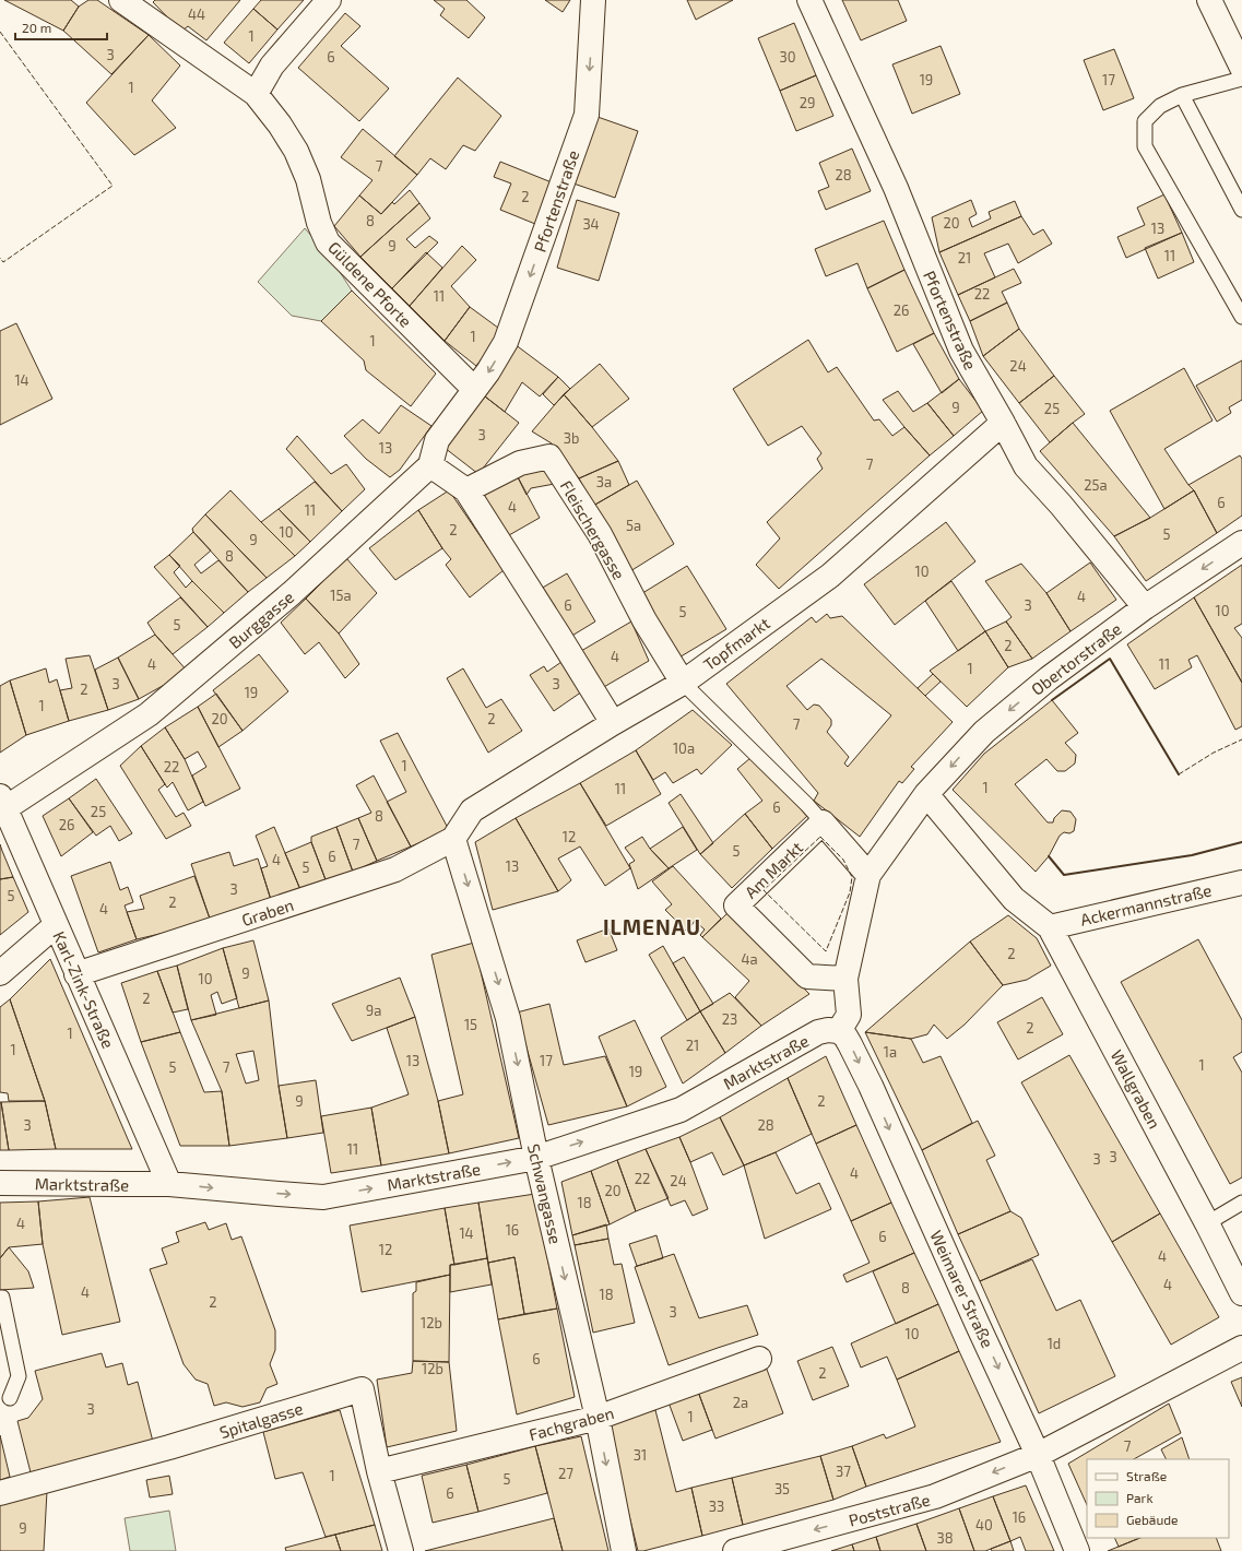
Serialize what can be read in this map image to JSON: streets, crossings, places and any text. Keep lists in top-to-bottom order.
{
  "streets": {
    "street": [
      "Pfortenstraße",
      "Güldene Pforte",
      "Fleischergasse",
      "Burggasse",
      "Topfmarkt",
      "Obertorstraße",
      "Am Markt",
      "Ackermannstraße",
      "Graben",
      "Karl-Zink-Straße",
      "Marktstraße",
      "Wallgraben",
      "Schwangasse",
      "Weimarer Straße",
      "Spitalgasse",
      "Fachgraben",
      "Poststraße"
    ]
  },
  "crossings": [
    ["Pfortenstraße", "Güldene Pforte"],
    ["Pfortenstraße", "Topfmarkt"],
    ["Pfortenstraße", "Obertorstraße"],
    ["Fleischergasse", "Topfmarkt"],
    ["Burggasse", "Karl-Zink-Straße"],
    ["Topfmarkt", "Graben"],
    ["Topfmarkt", "Schwangasse"],
    ["Obertorstraße", "Wallgraben"],
    ["Ackermannstraße", "Wallgraben"],
    ["Graben", "Karl-Zink-Straße"],
    ["Graben", "Schwangasse"],
    ["Karl-Zink-Straße", "Marktstraße"],
    ["Marktstraße", "Schwangasse"],
    ["Marktstraße", "Weimarer Straße"],
    ["Schwangasse", "Fachgraben"],
    ["Weimarer Straße", "Poststraße"],
    ["Spitalgasse", "Fachgraben"]
  ],
  "one_way": [
    "Pfortenstraße",
    "Obertorstraße",
    "Marktstraße",
    "Schwangasse",
    "Weimarer Straße",
    "Poststraße"
  ],
  "districts": ["ILMENAU"],
  "house_numbers": [
    "44",
    "1",
    "3",
    "6",
    "30",
    "19",
    "17",
    "1",
    "29",
    "7",
    "28",
    "2",
    "8",
    "20",
    "34",
    "13",
    "9",
    "11",
    "21",
    "22",
    "11",
    "26",
    "1",
    "1",
    "24",
    "14",
    "9",
    "25",
    "3",
    "3b",
    "13",
    "7",
    "3a",
    "25a",
    "6",
    "4",
    "11",
    "5a",
    "2",
    "10",
    "5",
    "9",
    "8",
    "10",
    "15a",
    "4",
    "6",
    "3",
    "10",
    "5",
    "5",
    "2",
    "4",
    "4",
    "11",
    "1",
    "3",
    "3",
    "2",
    "19",
    "1",
    "20",
    "2",
    "7",
    "10a",
    "1",
    "22",
    "1",
    "11",
    "6",
    "25",
    "8",
    "26",
    "12",
    "7",
    "5",
    "6",
    "4",
    "13",
    "5",
    "3",
    "5",
    "2",
    "4",
    "2",
    "4a",
    "9",
    "10",
    "2",
    "9a",
    "23",
    "15",
    "2",
    "1",
    "21",
    "1",
    "1a",
    "13",
    "17",
    "1",
    "5",
    "7",
    "19",
    "9",
    "2",
    "3",
    "28",
    "11",
    "3",
    "3",
    "4",
    "22",
    "24",
    "20",
    "18",
    "4",
    "16",
    "14",
    "6",
    "12",
    "4",
    "4",
    "8",
    "4",
    "18",
    "2",
    "3",
    "12b",
    "10",
    "1d",
    "6",
    "12b",
    "2",
    "2a",
    "3",
    "1",
    "7",
    "31",
    "37",
    "27",
    "1",
    "5",
    "35",
    "6",
    "33",
    "16",
    "40",
    "9",
    "38"
  ],
  "legend": ["Straße", "Park", "Gebäude"],
  "scale_bar": "20 m"
}
